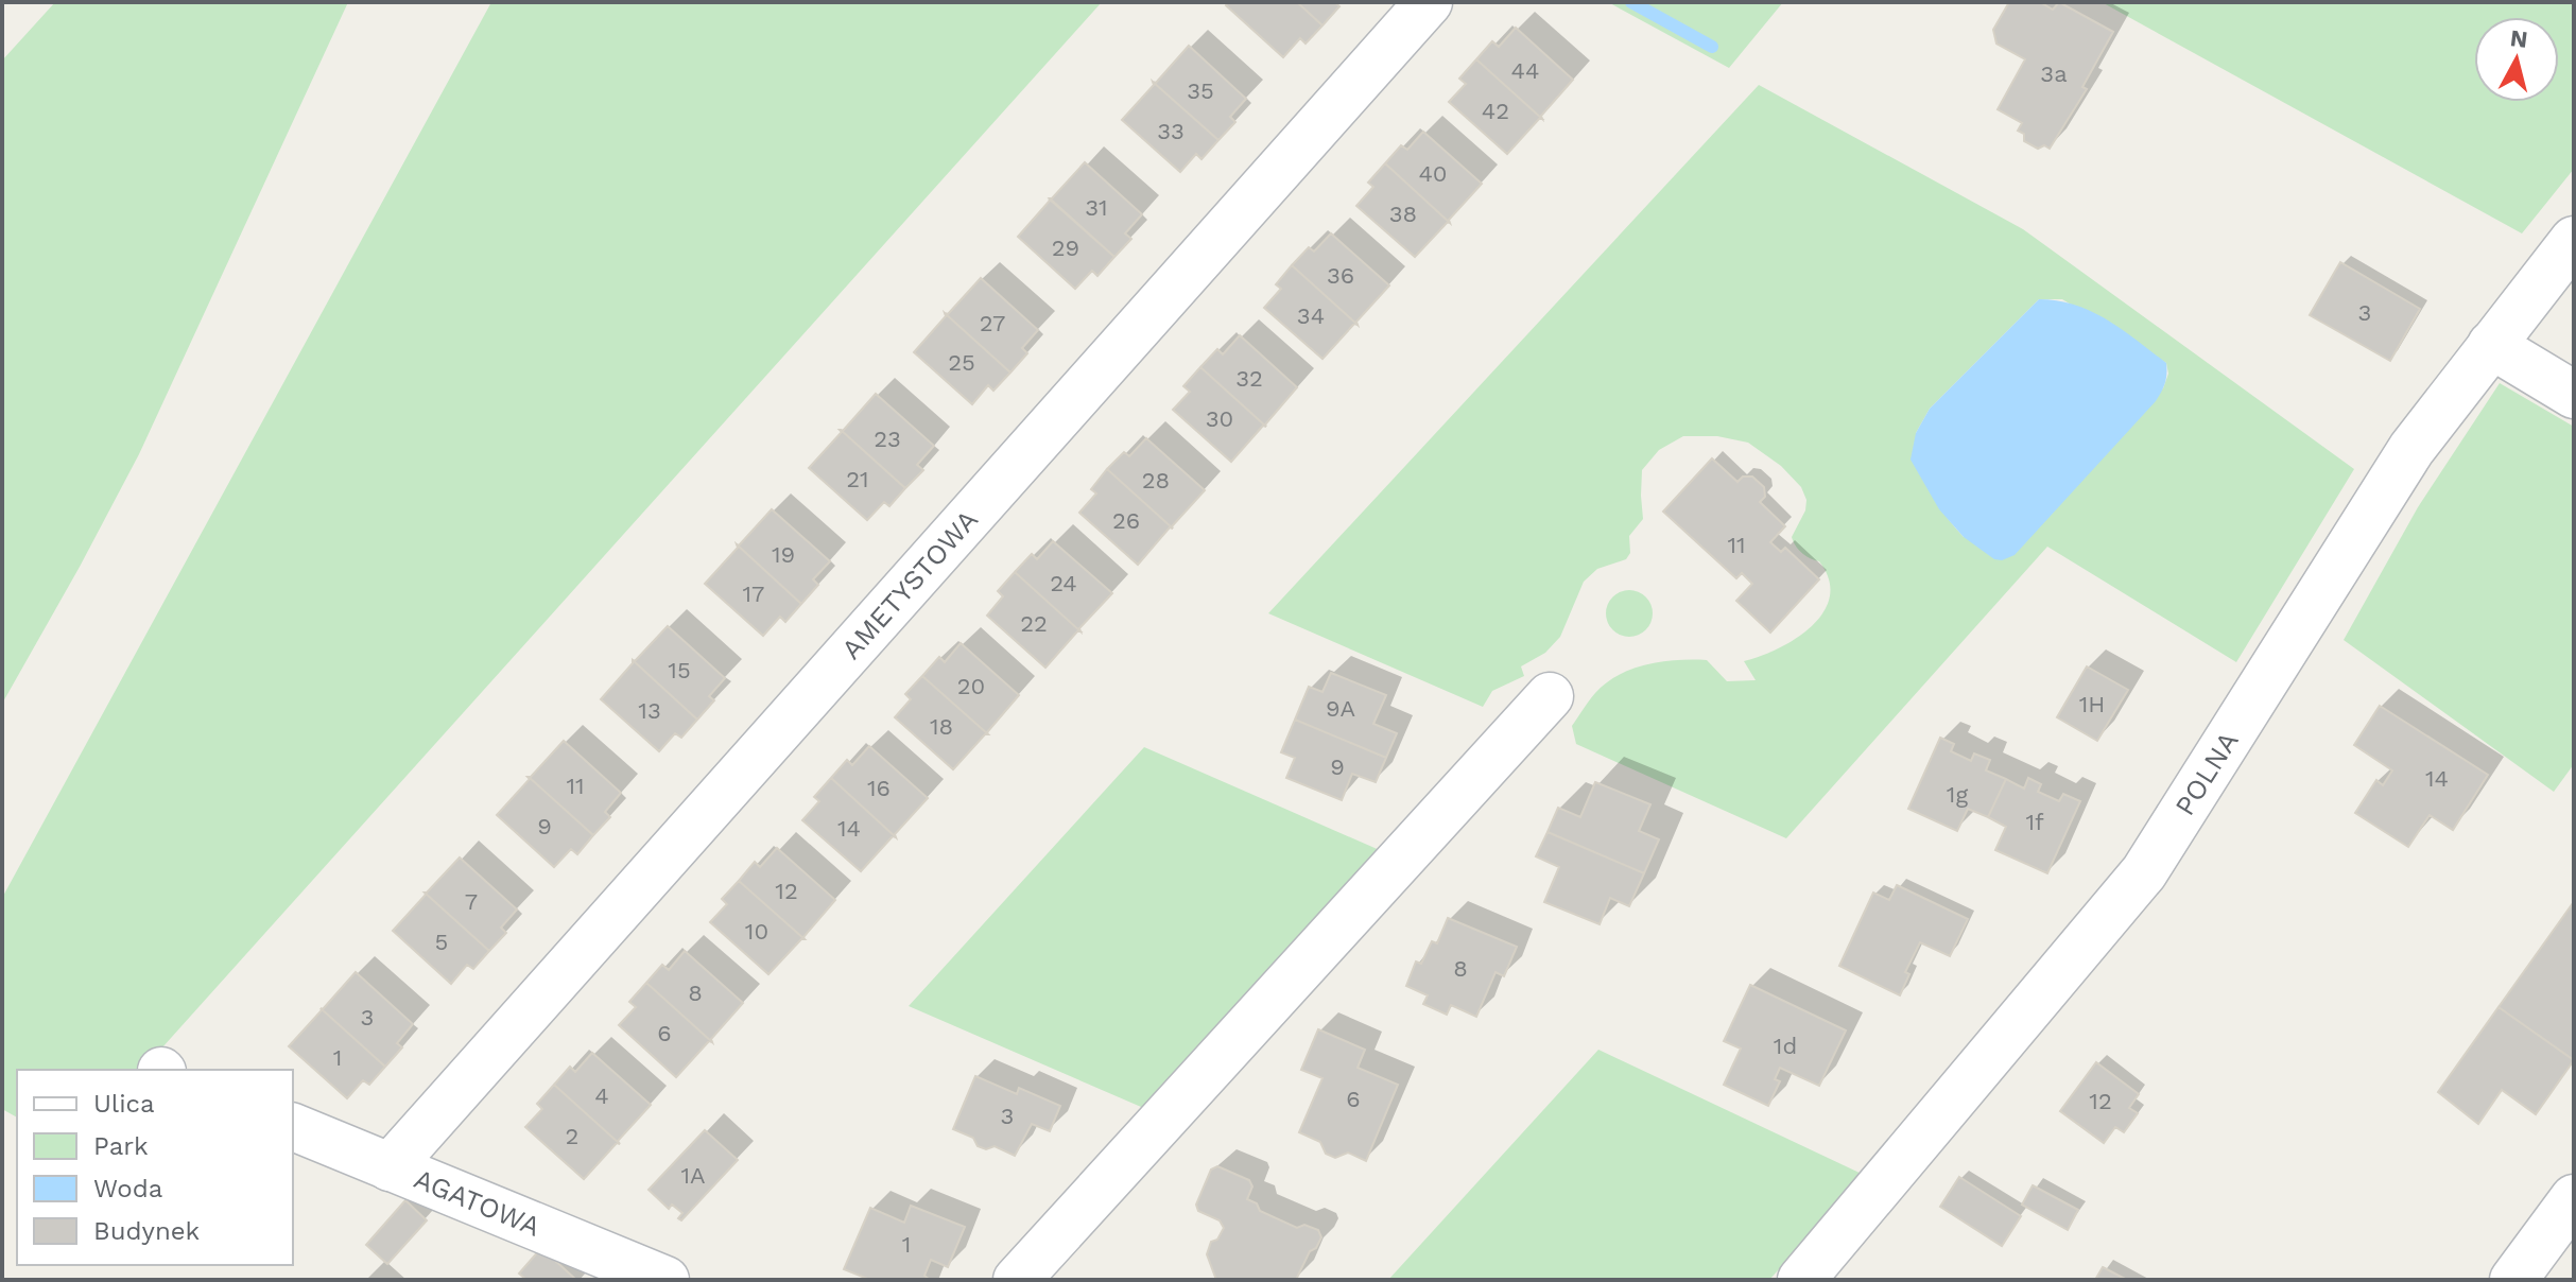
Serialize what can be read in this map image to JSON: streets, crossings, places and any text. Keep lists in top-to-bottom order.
{
  "streets": {
    "street": ["AMETYSTOWA", "POLNA", "AGATOWA"]
  },
  "crossings": [
    ["AMETYSTOWA", "AGATOWA"]
  ],
  "house_numbers": [
    "44",
    "3a",
    "35",
    "42",
    "33",
    "40",
    "31",
    "38",
    "29",
    "36",
    "3",
    "34",
    "27",
    "25",
    "32",
    "30",
    "23",
    "21",
    "28",
    "26",
    "11",
    "19",
    "24",
    "17",
    "22",
    "15",
    "20",
    "1H",
    "9A",
    "13",
    "18",
    "9",
    "14",
    "11",
    "16",
    "1g",
    "1f",
    "9",
    "14",
    "12",
    "7",
    "10",
    "5",
    "8",
    "8",
    "3",
    "6",
    "1d",
    "1",
    "4",
    "6",
    "12",
    "3",
    "2",
    "1A",
    "1"
  ],
  "legend": [
    "Ulica",
    "Park",
    "Woda",
    "Budynek"
  ],
  "north": "top"
}
